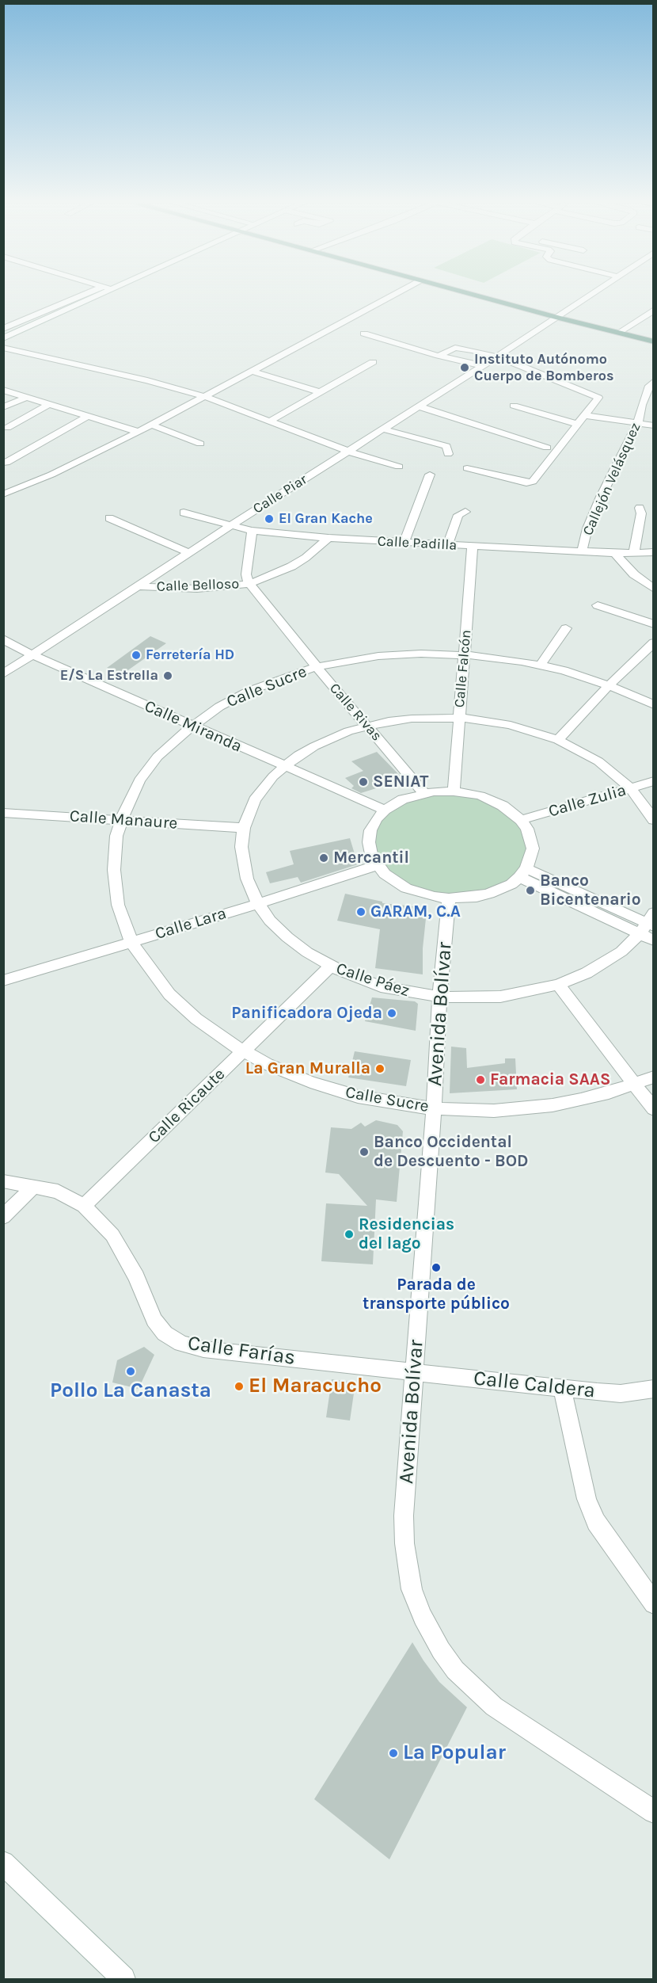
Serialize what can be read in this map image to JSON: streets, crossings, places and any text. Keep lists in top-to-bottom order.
{
  "streets": {
    "street": [
      "Callejón Velásquez",
      "Calle Piar",
      "Calle Padilla",
      "Calle Belloso",
      "Calle Falcón",
      "Calle Sucre",
      "Calle Rivas",
      "Calle Miranda",
      "Calle Zulia",
      "Calle Manaure",
      "Calle Lara",
      "Calle Páez",
      "Avenida Bolívar",
      "Calle Ricaute",
      "Calle Farías",
      "Calle Caldera"
    ]
  },
  "crossings": [
    ["Callejón Velásquez", "Calle Padilla"],
    ["Calle Piar", "Calle Padilla"],
    ["Calle Piar", "Calle Belloso"],
    ["Calle Piar", "Calle Miranda"],
    ["Calle Padilla", "Calle Belloso"],
    ["Calle Padilla", "Calle Falcón"],
    ["Calle Belloso", "Calle Rivas"],
    ["Calle Falcón", "Calle Sucre"],
    ["Calle Falcón", "Calle Rivas"],
    ["Calle Falcón", "Calle Miranda"],
    ["Calle Falcón", "Calle Zulia"],
    ["Calle Falcón", "Calle Lara"],
    ["Calle Falcón", "Calle Páez"],
    ["Calle Falcón", "Avenida Bolívar"],
    ["Calle Sucre", "Calle Rivas"],
    ["Calle Sucre", "Calle Miranda"],
    ["Calle Sucre", "Calle Manaure"],
    ["Calle Sucre", "Calle Lara"],
    ["Calle Sucre", "Avenida Bolívar"],
    ["Calle Sucre", "Calle Ricaute"],
    ["Calle Rivas", "Calle Miranda"],
    ["Calle Rivas", "Calle Zulia"],
    ["Calle Rivas", "Calle Lara"],
    ["Calle Rivas", "Calle Páez"],
    ["Calle Rivas", "Avenida Bolívar"],
    ["Calle Miranda", "Calle Zulia"],
    ["Calle Miranda", "Calle Lara"],
    ["Calle Miranda", "Calle Páez"],
    ["Calle Miranda", "Avenida Bolívar"],
    ["Calle Zulia", "Calle Lara"],
    ["Calle Zulia", "Calle Páez"],
    ["Calle Zulia", "Avenida Bolívar"],
    ["Calle Manaure", "Calle Páez"],
    ["Calle Lara", "Calle Páez"],
    ["Calle Lara", "Avenida Bolívar"],
    ["Calle Páez", "Avenida Bolívar"],
    ["Calle Páez", "Calle Ricaute"],
    ["Avenida Bolívar", "Calle Farías"],
    ["Avenida Bolívar", "Calle Caldera"],
    ["Calle Ricaute", "Calle Farías"],
    ["Calle Farías", "Calle Caldera"]
  ],
  "places": [
    "Instituto Autónomo Cuerpo de Bomberos",
    "El Gran Kache",
    "Ferretería HD",
    "E/S La Estrella",
    "SENIAT",
    "Mercantil",
    "Banco Bicentenario",
    "GARAM, C.A",
    "Panificadora Ojeda",
    "La Gran Muralla",
    "Farmacia SAAS",
    "Banco Occidental de Descuento - BOD",
    "Residencias del lago",
    "Parada de transporte público",
    "Pollo La Canasta",
    "El Maracucho",
    "La Popular"
  ]
}
